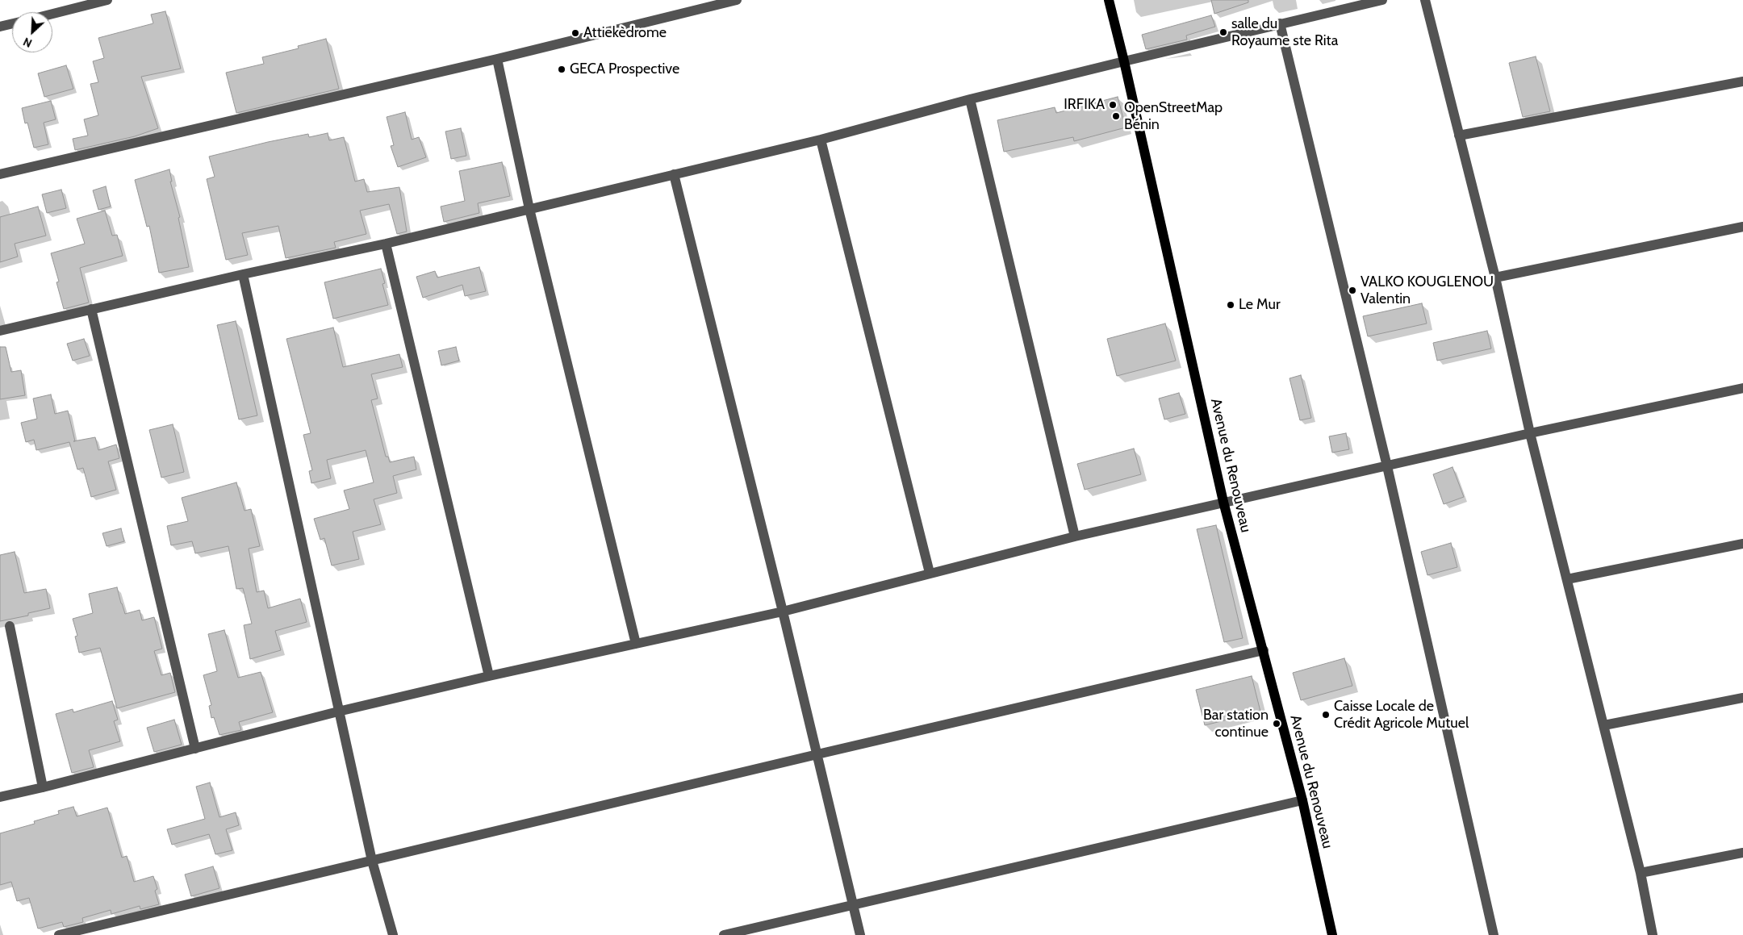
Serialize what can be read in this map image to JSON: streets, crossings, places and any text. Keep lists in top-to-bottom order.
{
  "streets": {
    "main road": ["Avenue du Renouveau"]
  },
  "places": [
    "salle du Royaume ste Rita",
    "Attiekèdrome",
    "GECA Prospective",
    "IRFIKA",
    "OpenStreetMap Bénin",
    "VALKO KOUGLENOU Valentin",
    "Le Mur",
    "Caisse Locale de Crédit Agricole Mutuel",
    "Bar station continue"
  ],
  "north": "bottom left"
}
